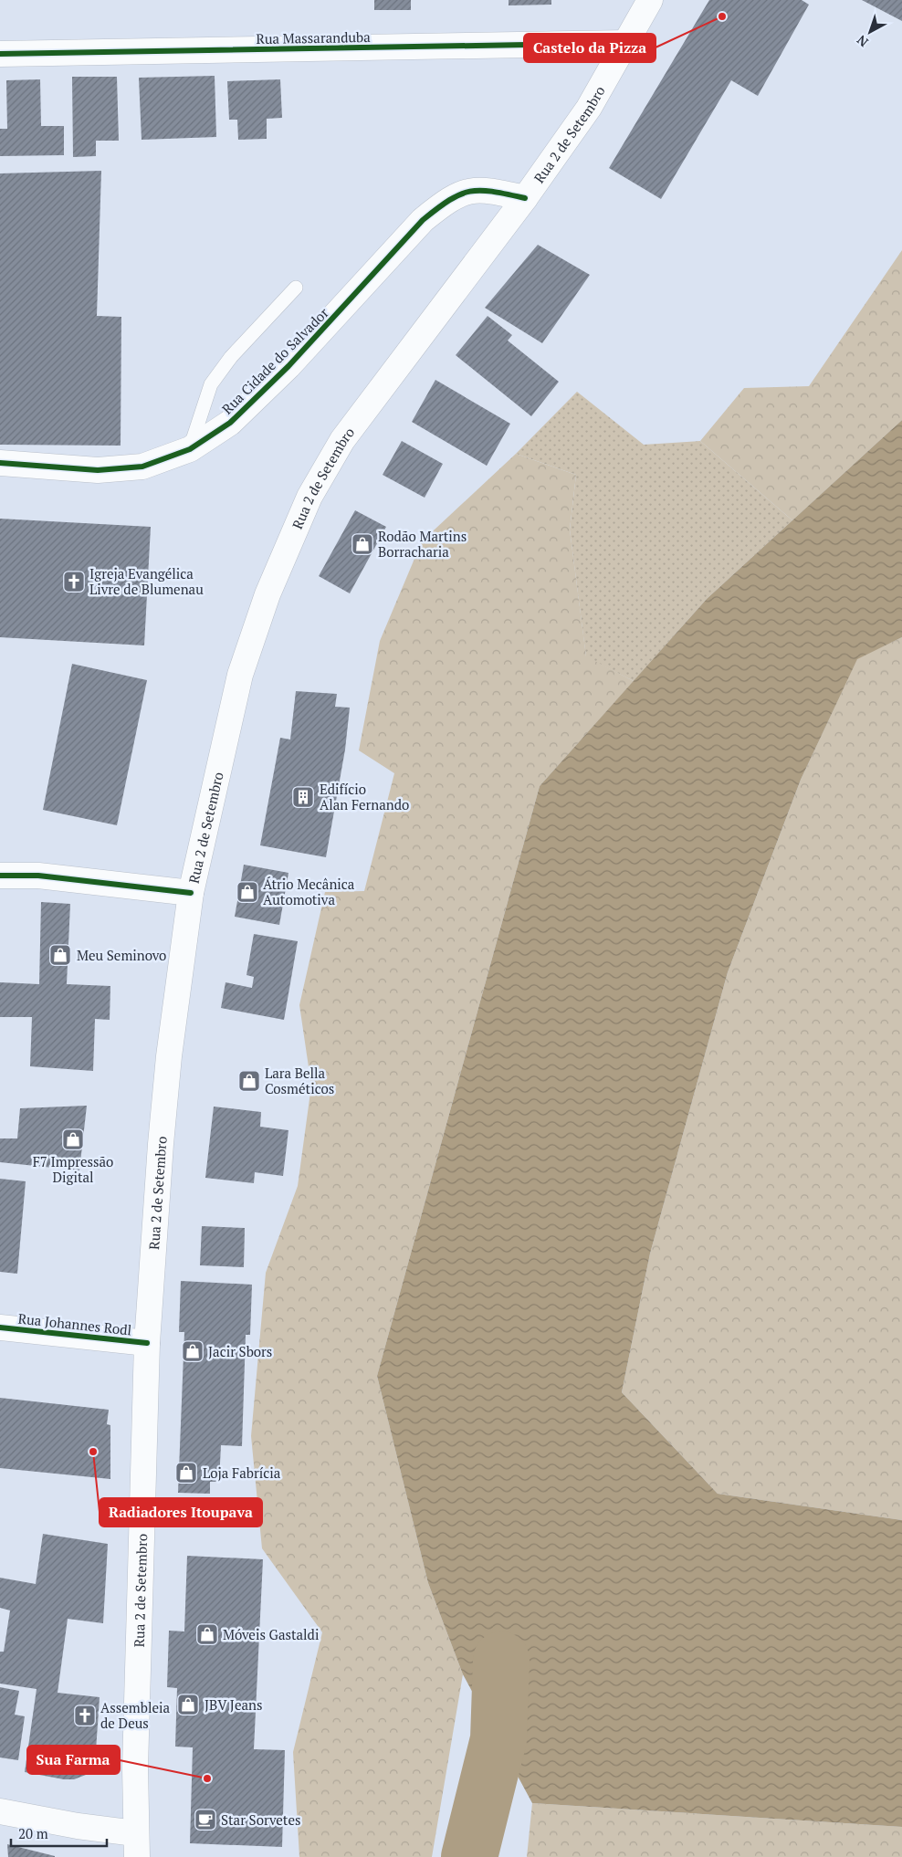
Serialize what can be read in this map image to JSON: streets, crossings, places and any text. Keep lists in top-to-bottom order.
{
  "streets": {
    "main road": [
      "Rua Massaranduba",
      "Rua 2 de Setembro",
      "Rua Cidade do Salvador",
      "Rua Johannes Rodl"
    ]
  },
  "crossings": [
    ["Rua Massaranduba", "Rua 2 de Setembro"],
    ["Rua 2 de Setembro", "Rua Cidade do Salvador"],
    ["Rua 2 de Setembro", "Rua Johannes Rodl"]
  ],
  "places": {
    "other": ["Castelo da Pizza", "Radiadores Itoupava", "Sua Farma"],
    "shop": [
      "Rodão Martins Borracharia",
      "Átrio Mecânica Automotiva",
      "Meu Seminovo",
      "Lara Bella Cosméticos",
      "F7 Impressão Digital",
      "Jacir Sbors",
      "Loja Fabrícia",
      "Móveis Gastaldi",
      "JBV Jeans"
    ],
    "church": ["Igreja Evangélica Livre de Blumenau", "Assembleia de Deus"],
    "building": ["Edifício Alan Fernando"],
    "cafe": ["Star Sorvetes"]
  },
  "scale_bar": "20 m",
  "north": "bottom left"
}
